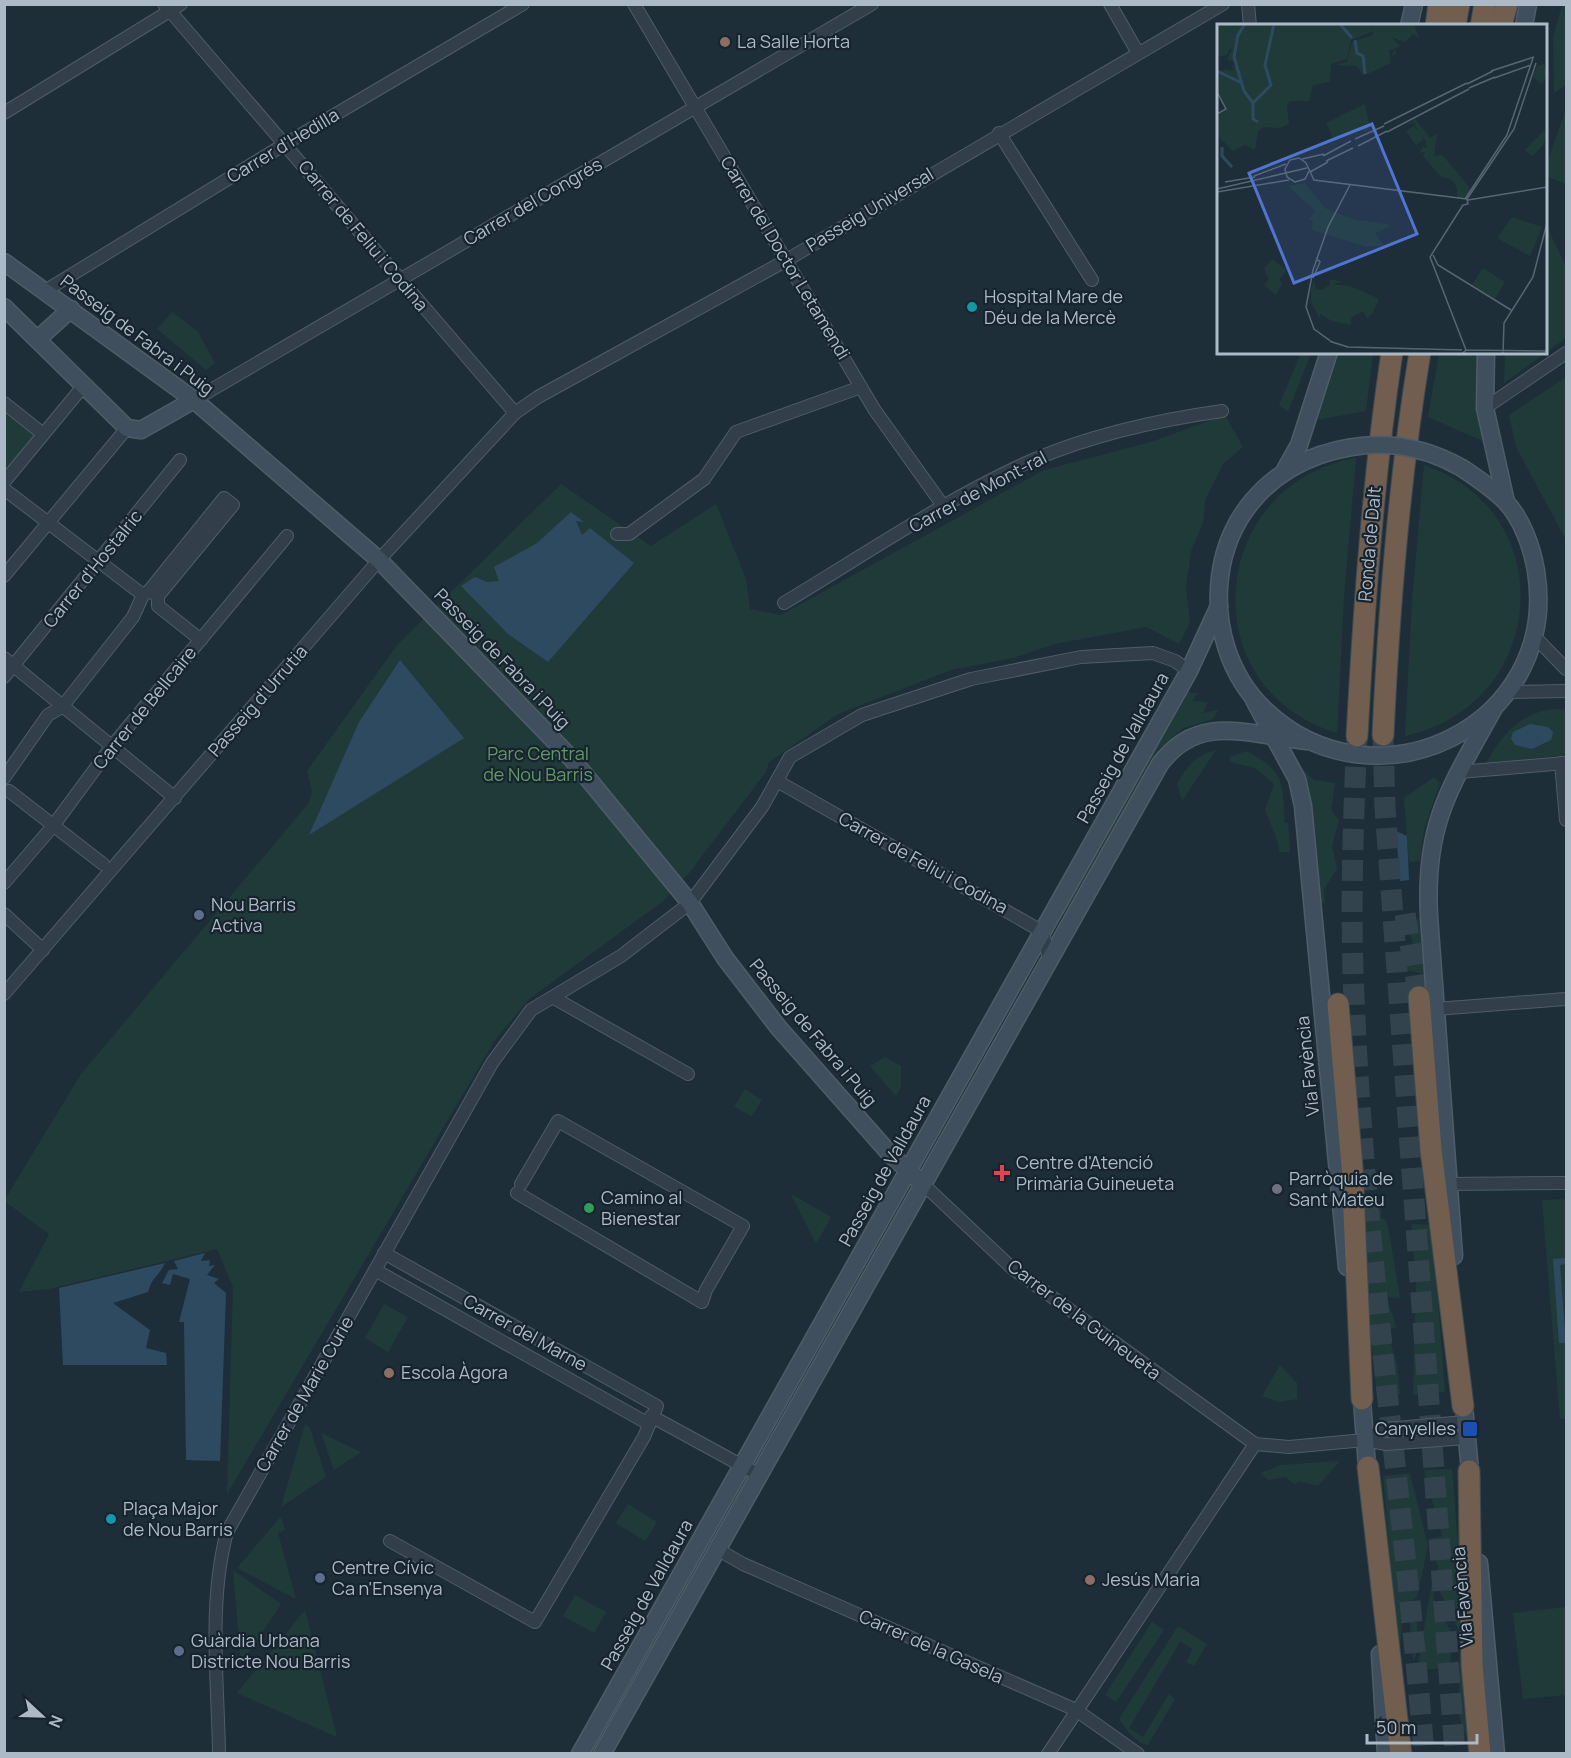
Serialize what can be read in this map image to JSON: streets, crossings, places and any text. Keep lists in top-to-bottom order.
{
  "streets": {
    "highway": ["Ronda de Dalt"],
    "street": [
      "Carrer d'Hedilla",
      "Carrer del Congrés",
      "Passeig Universal",
      "Carrer de Feliu i Codina",
      "Carrer del Doctor Letamendi",
      "Passeig de Fabra i Puig",
      "Carrer de Mont-ral",
      "Carrer d'Hostalric",
      "Passeig d'Urrutia",
      "Carrer de Bellcaire",
      "Passeig de Valldaura",
      "Via Favència",
      "Carrer de la Guineueta",
      "Carrer del Marne",
      "Carrer de Marie Curie",
      "Carrer de la Gasela"
    ]
  },
  "crossings": [
    ["Carrer d'Hedilla", "Carrer de Feliu i Codina"],
    ["Carrer d'Hedilla", "Passeig de Fabra i Puig"],
    ["Carrer del Congrés", "Carrer de Feliu i Codina"],
    ["Carrer del Congrés", "Carrer del Doctor Letamendi"],
    ["Carrer del Congrés", "Passeig de Fabra i Puig"],
    ["Passeig Universal", "Carrer de Feliu i Codina"],
    ["Passeig Universal", "Carrer del Doctor Letamendi"],
    ["Passeig Universal", "Passeig d'Urrutia"],
    ["Carrer de Feliu i Codina", "Passeig d'Urrutia"],
    ["Carrer de Feliu i Codina", "Passeig de Valldaura"],
    ["Carrer de Feliu i Codina", "Carrer de Marie Curie"],
    ["Carrer del Doctor Letamendi", "Carrer de Mont-ral"],
    ["Passeig de Fabra i Puig", "Passeig d'Urrutia"],
    ["Passeig de Fabra i Puig", "Passeig de Valldaura"],
    ["Passeig de Fabra i Puig", "Carrer de la Guineueta"],
    ["Passeig de Fabra i Puig", "Carrer de Marie Curie"],
    ["Passeig de Valldaura", "Via Favència"],
    ["Passeig de Valldaura", "Carrer de la Guineueta"],
    ["Passeig de Valldaura", "Carrer del Marne"],
    ["Passeig de Valldaura", "Carrer de Marie Curie"],
    ["Passeig de Valldaura", "Carrer de la Gasela"],
    ["Carrer del Marne", "Carrer de Marie Curie"]
  ],
  "parks": ["Parc Central de Nou Barris"],
  "places": {
    "other": [
      "La Salle Horta",
      "Hospital Mare de Déu de la Mercè",
      "Nou Barris Activa",
      "Parròquia de Sant Mateu",
      "Camino al Bienestar",
      "Escola Àgora",
      "Plaça Major de Nou Barris",
      "Centre Cívic Ca n'Ensenya",
      "Jesús Maria",
      "Guàrdia Urbana Districte Nou Barris"
    ],
    "health": ["Centre d'Atenció Primària Guineueta"],
    "transit": ["Canyelles"]
  },
  "scale_bar": "50 m",
  "north": "right"
}
